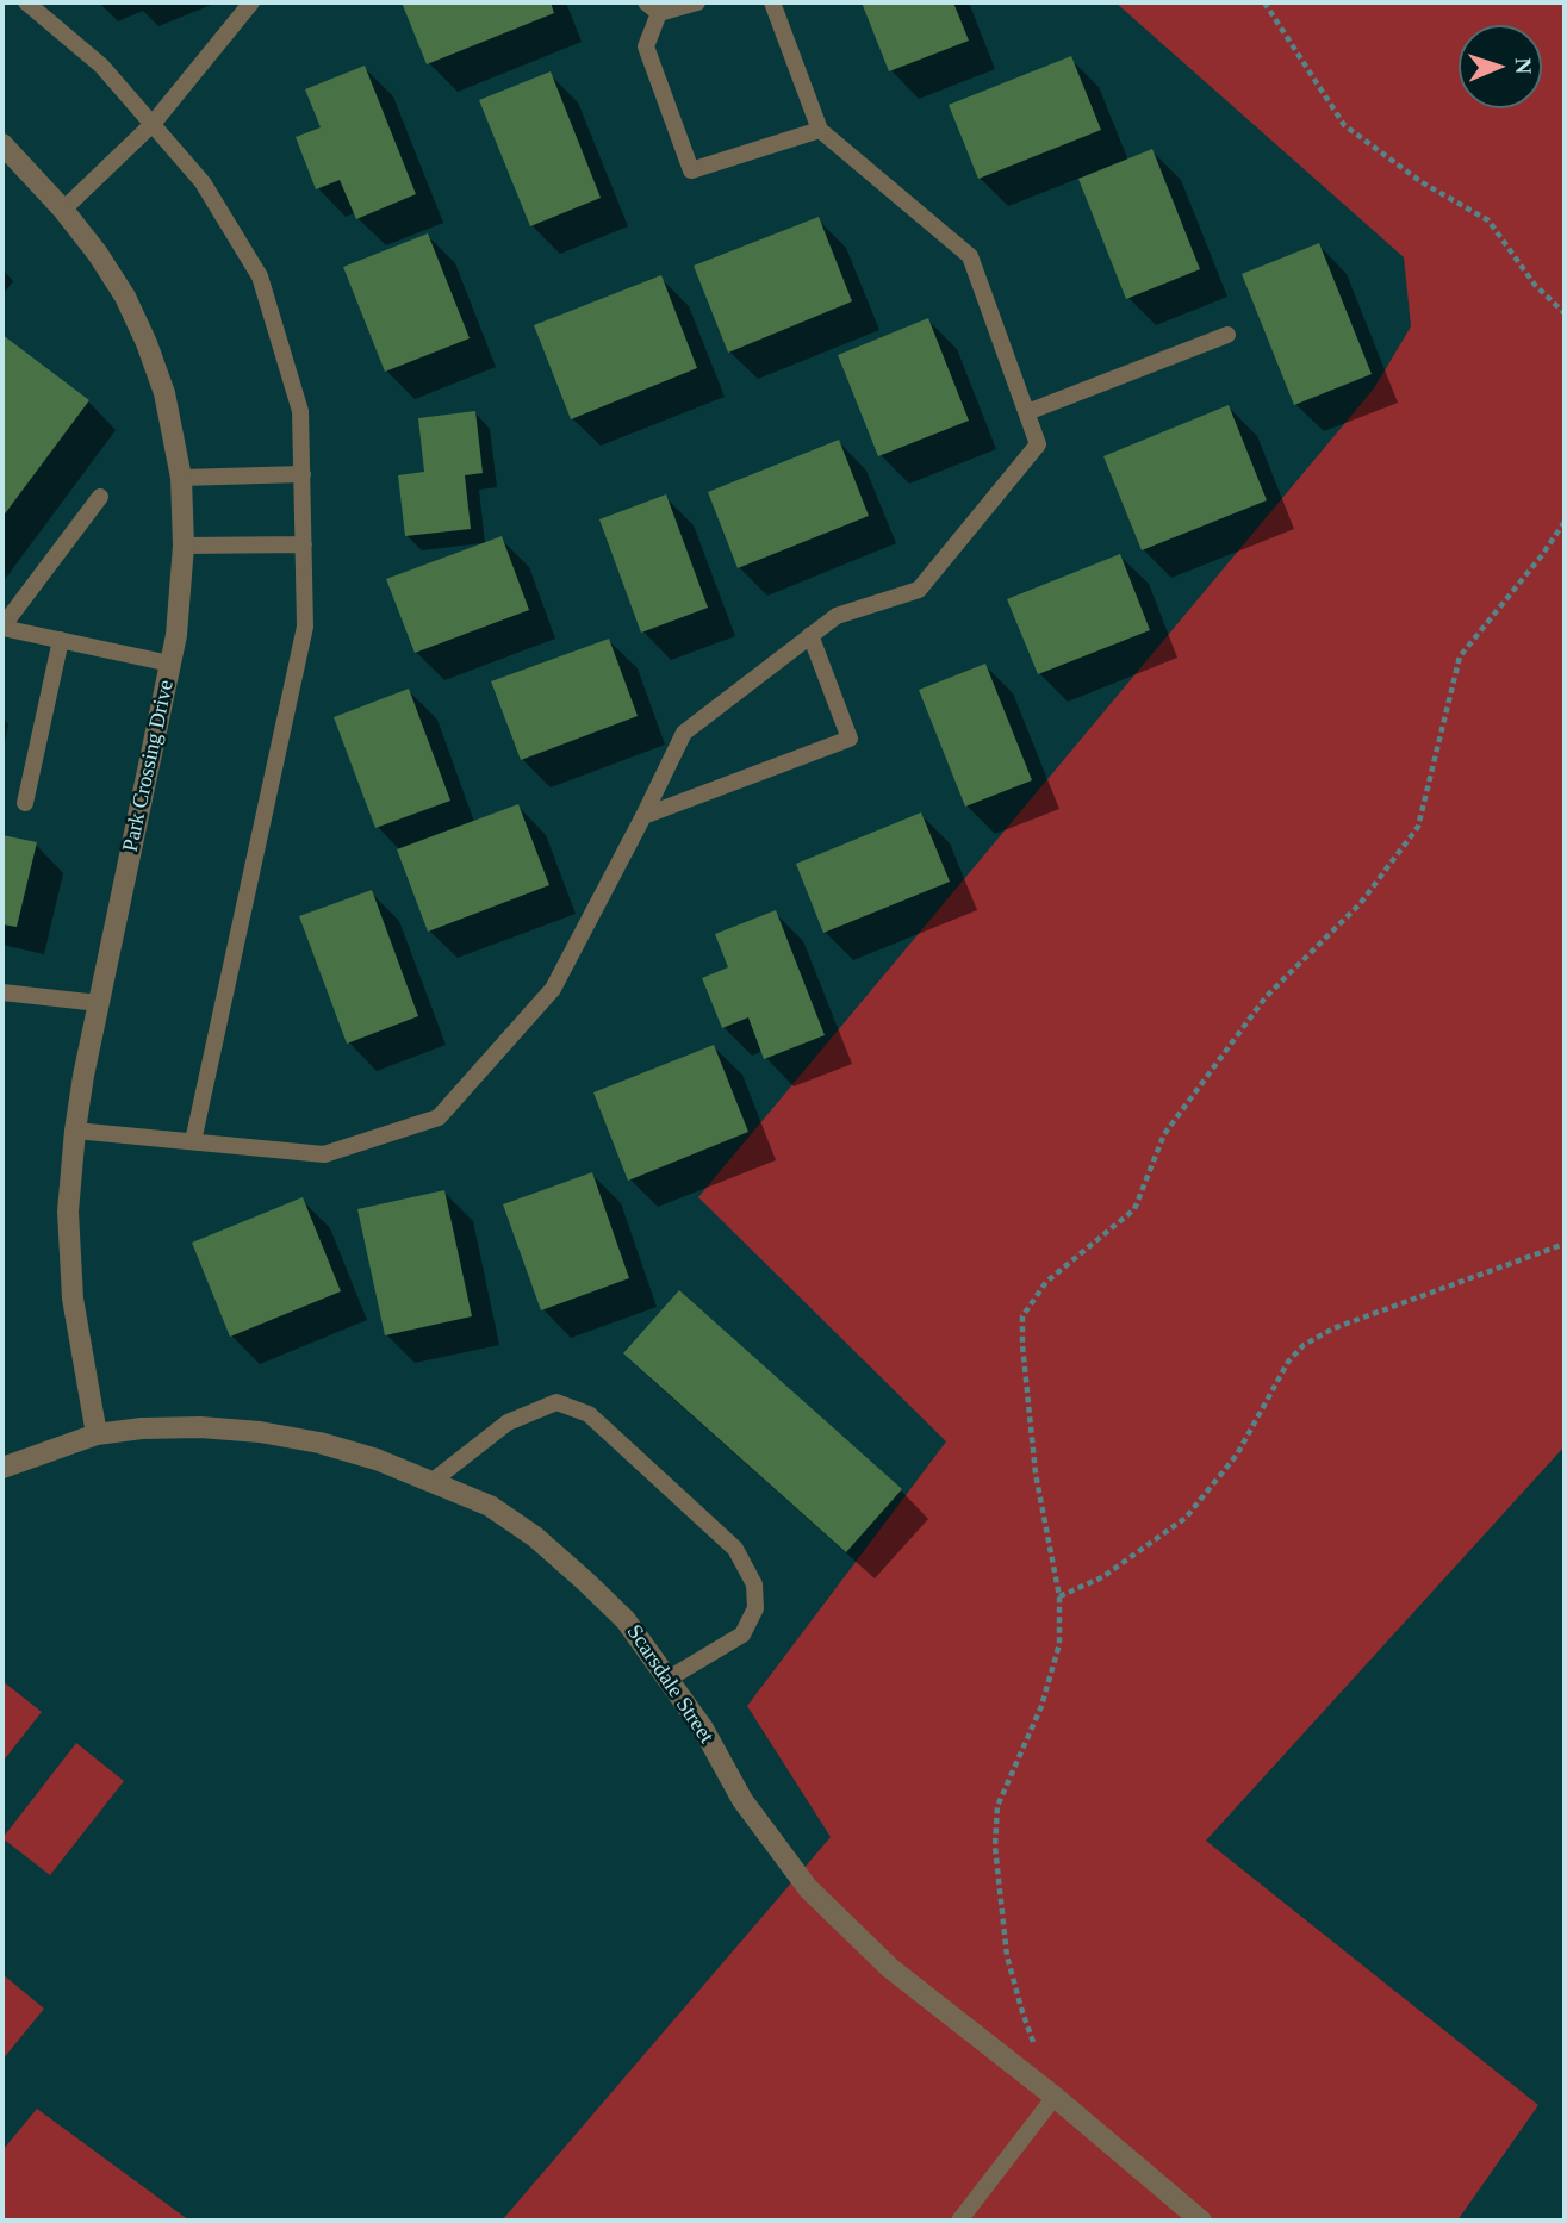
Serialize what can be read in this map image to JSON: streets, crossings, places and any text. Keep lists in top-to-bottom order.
{
  "streets": {
    "street": ["Park Crossing Drive", "Scarsdale Street"]
  },
  "crossings": [
    ["Park Crossing Drive", "Scarsdale Street"]
  ],
  "north": "right"
}
